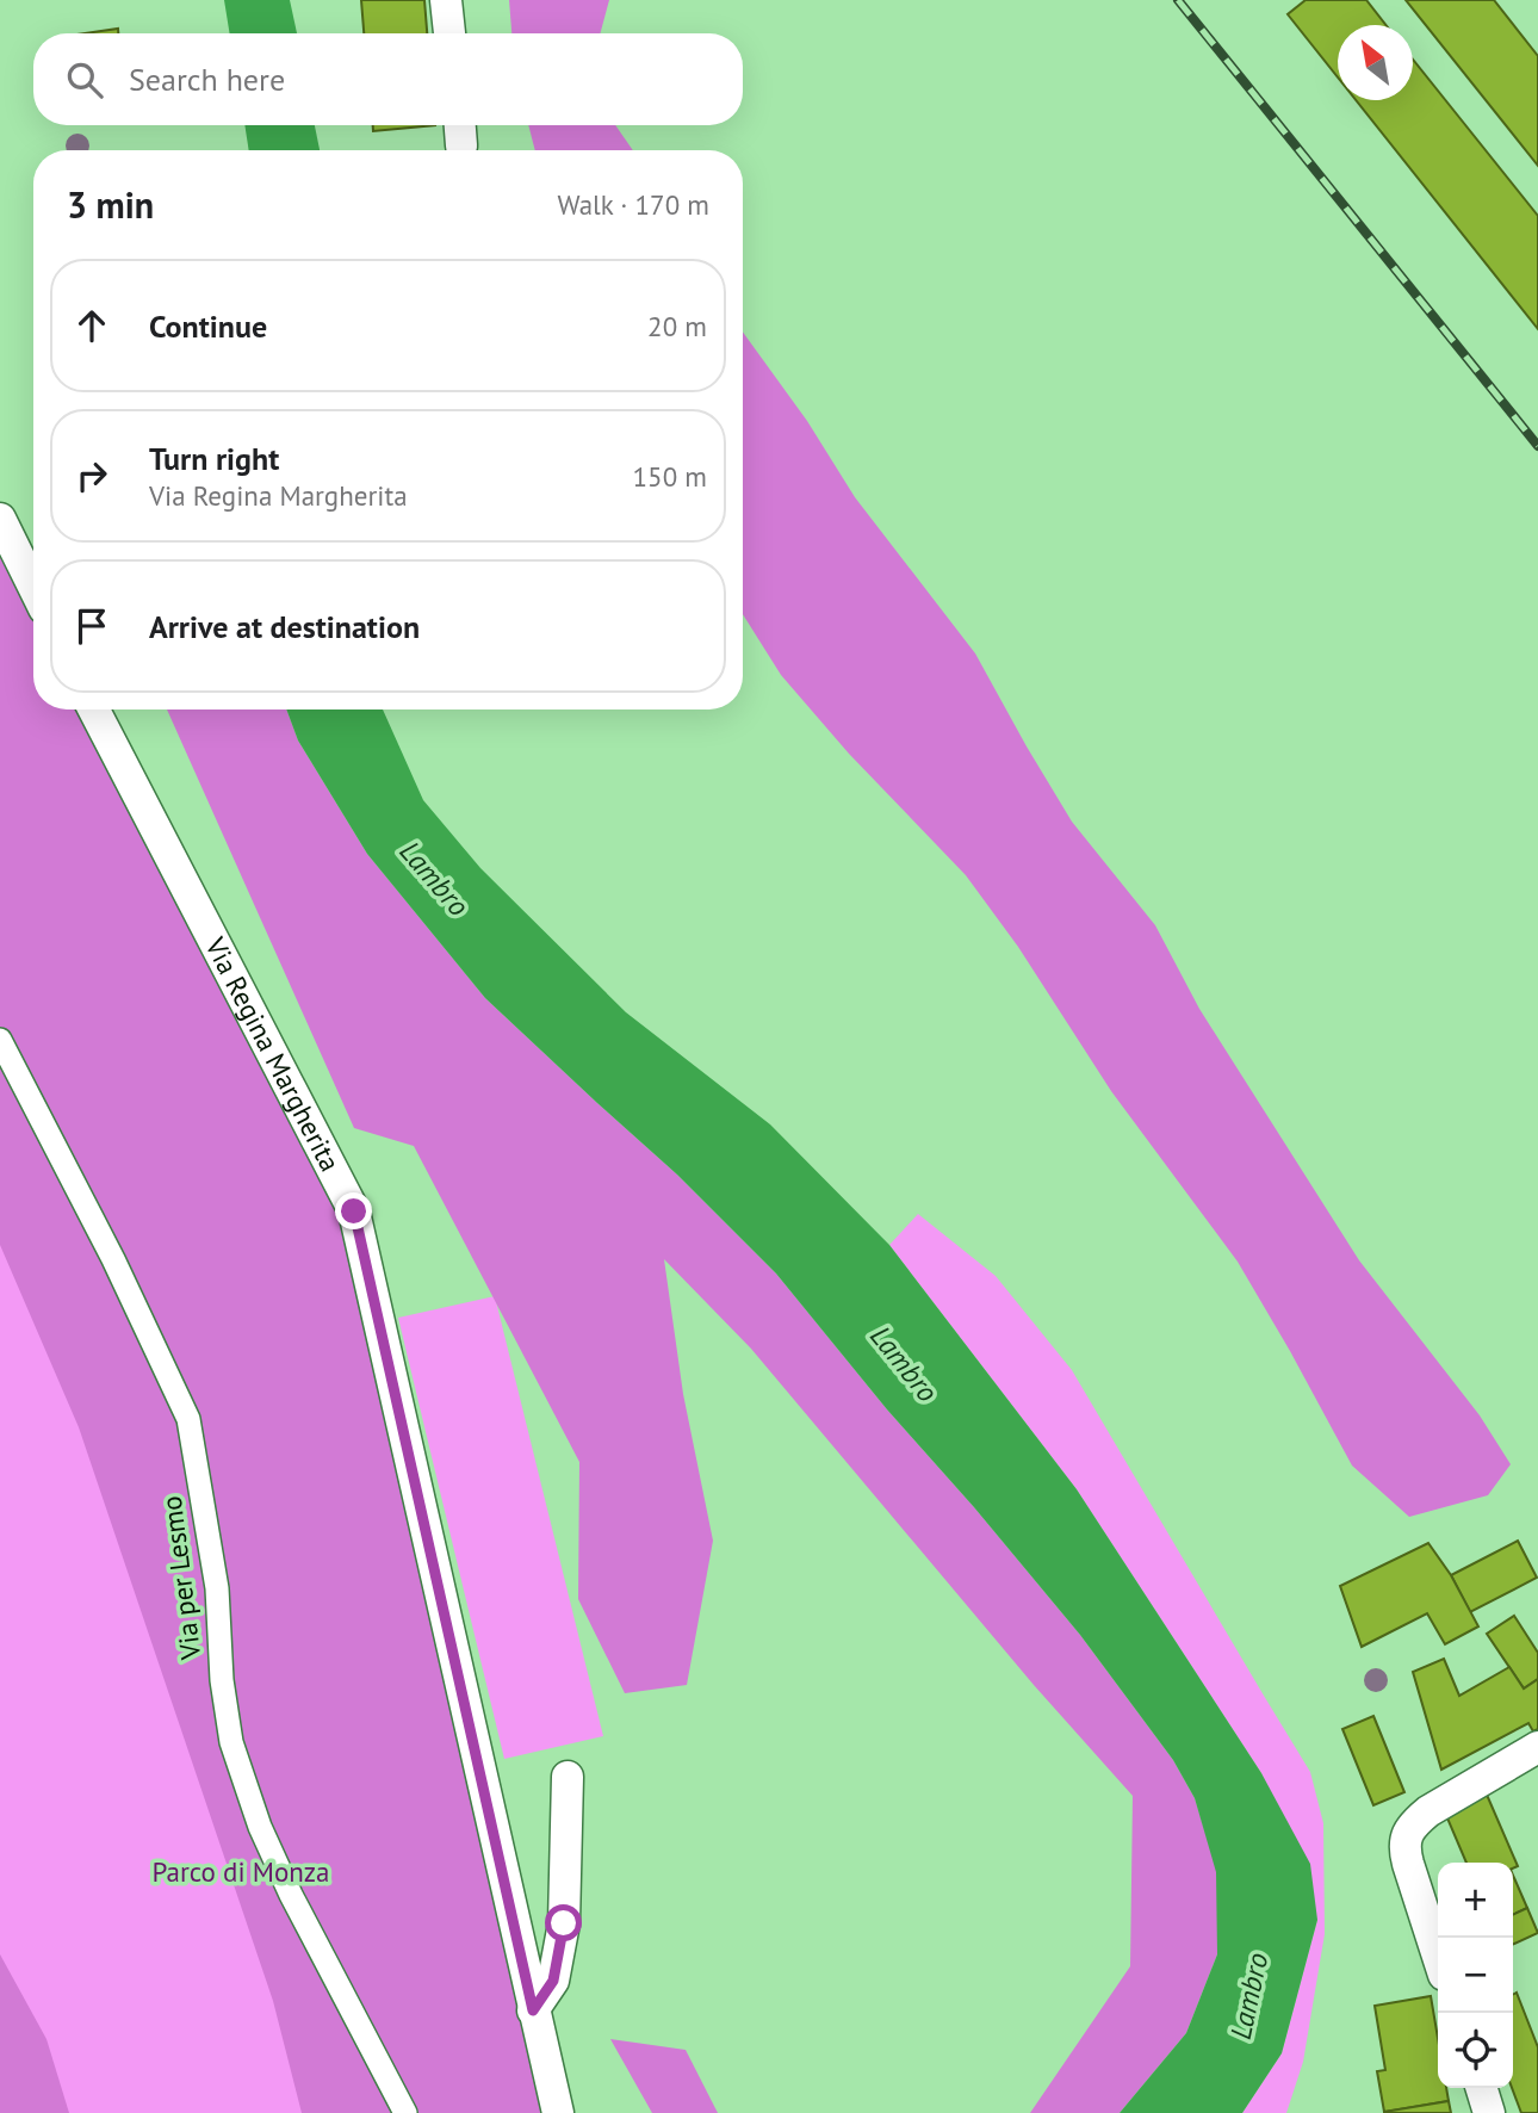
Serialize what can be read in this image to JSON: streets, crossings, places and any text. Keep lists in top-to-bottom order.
{
  "streets": {
    "street": ["Via Regina Margherita", "Via per Lesmo"]
  },
  "water": ["Lambro"],
  "parks": ["Parco di Monza"],
  "north": "top left",
  "page": {
    "search": "Search here",
    "heading": ["3 min", "Walk · 170 m"],
    "list": [
      ["Continue", "20 m"],
      ["Turn right", "Via Regina Margherita", "150 m"],
      "Arrive at destination"
    ],
    "map_buttons": ["+", "−"]
  }
}
